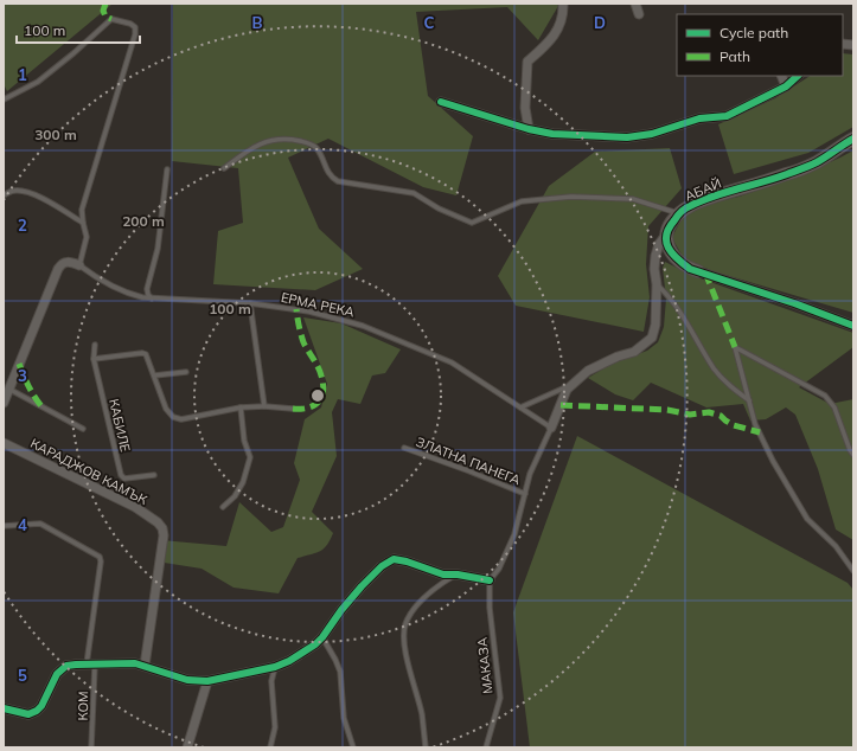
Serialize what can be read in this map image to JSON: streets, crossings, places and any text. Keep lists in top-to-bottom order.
{
  "streets": {
    "street": ["АБАЙ", "КАРАДЖОВ КАМЪК"],
    "lane": [
      "ЕРМА РЕКА",
      "КАБИЛЕ",
      "ЗЛАТНА ПАНЕГА",
      "МАКАЗА",
      "КОМ"
    ]
  },
  "legend": ["Cycle path", "Path"],
  "scale_bar": "100 m",
  "grid": {
    "columns": ["B", "C", "D"],
    "rows": [
      "1",
      "2",
      "3",
      "4",
      "5"
    ]
  },
  "rings": ["300 m", "200 m", "100 m"]
}
